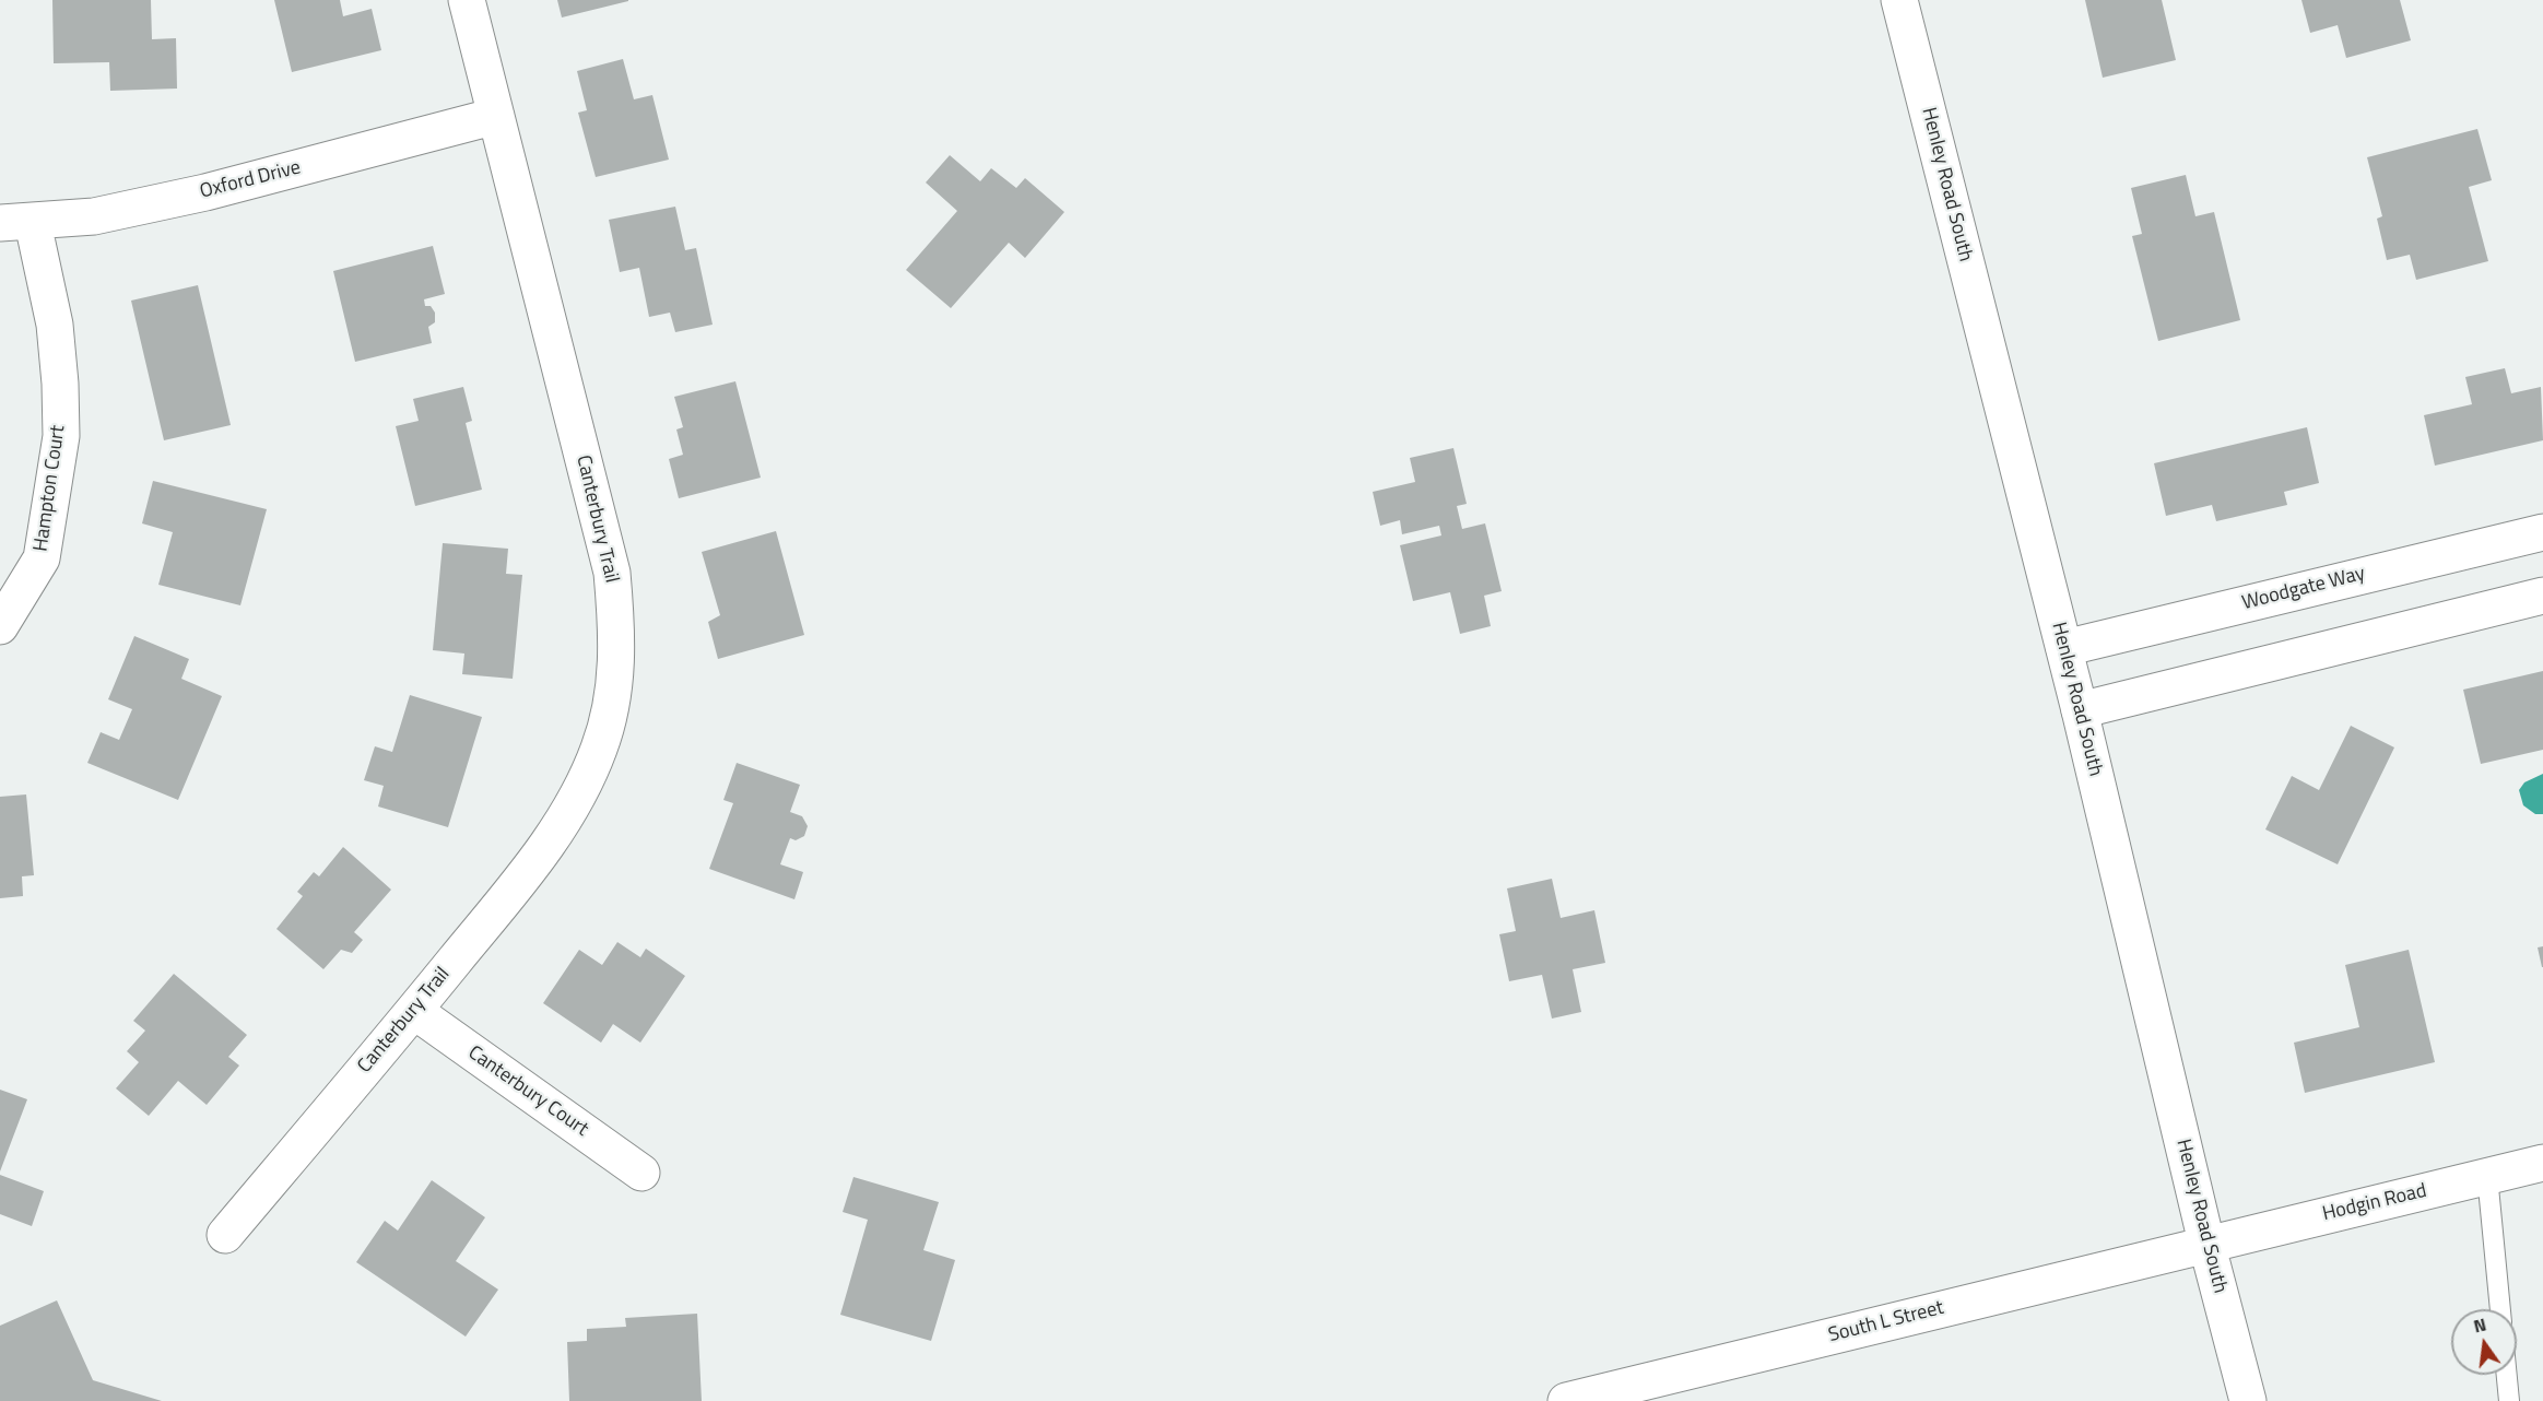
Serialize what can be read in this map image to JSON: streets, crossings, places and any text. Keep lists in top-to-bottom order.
{
  "streets": {
    "street": [
      "Oxford Drive",
      "Henley Road South",
      "Hampton Court",
      "Canterbury Trail",
      "Woodgate Way",
      "Canterbury Court",
      "Hodgin Road",
      "South L Street"
    ]
  },
  "crossings": [
    ["Oxford Drive", "Hampton Court"],
    ["Oxford Drive", "Canterbury Trail"],
    ["Henley Road South", "Woodgate Way"],
    ["Henley Road South", "Hodgin Road"],
    ["Henley Road South", "South L Street"],
    ["Canterbury Trail", "Canterbury Court"],
    ["Hodgin Road", "South L Street"]
  ],
  "north": "top"
}
